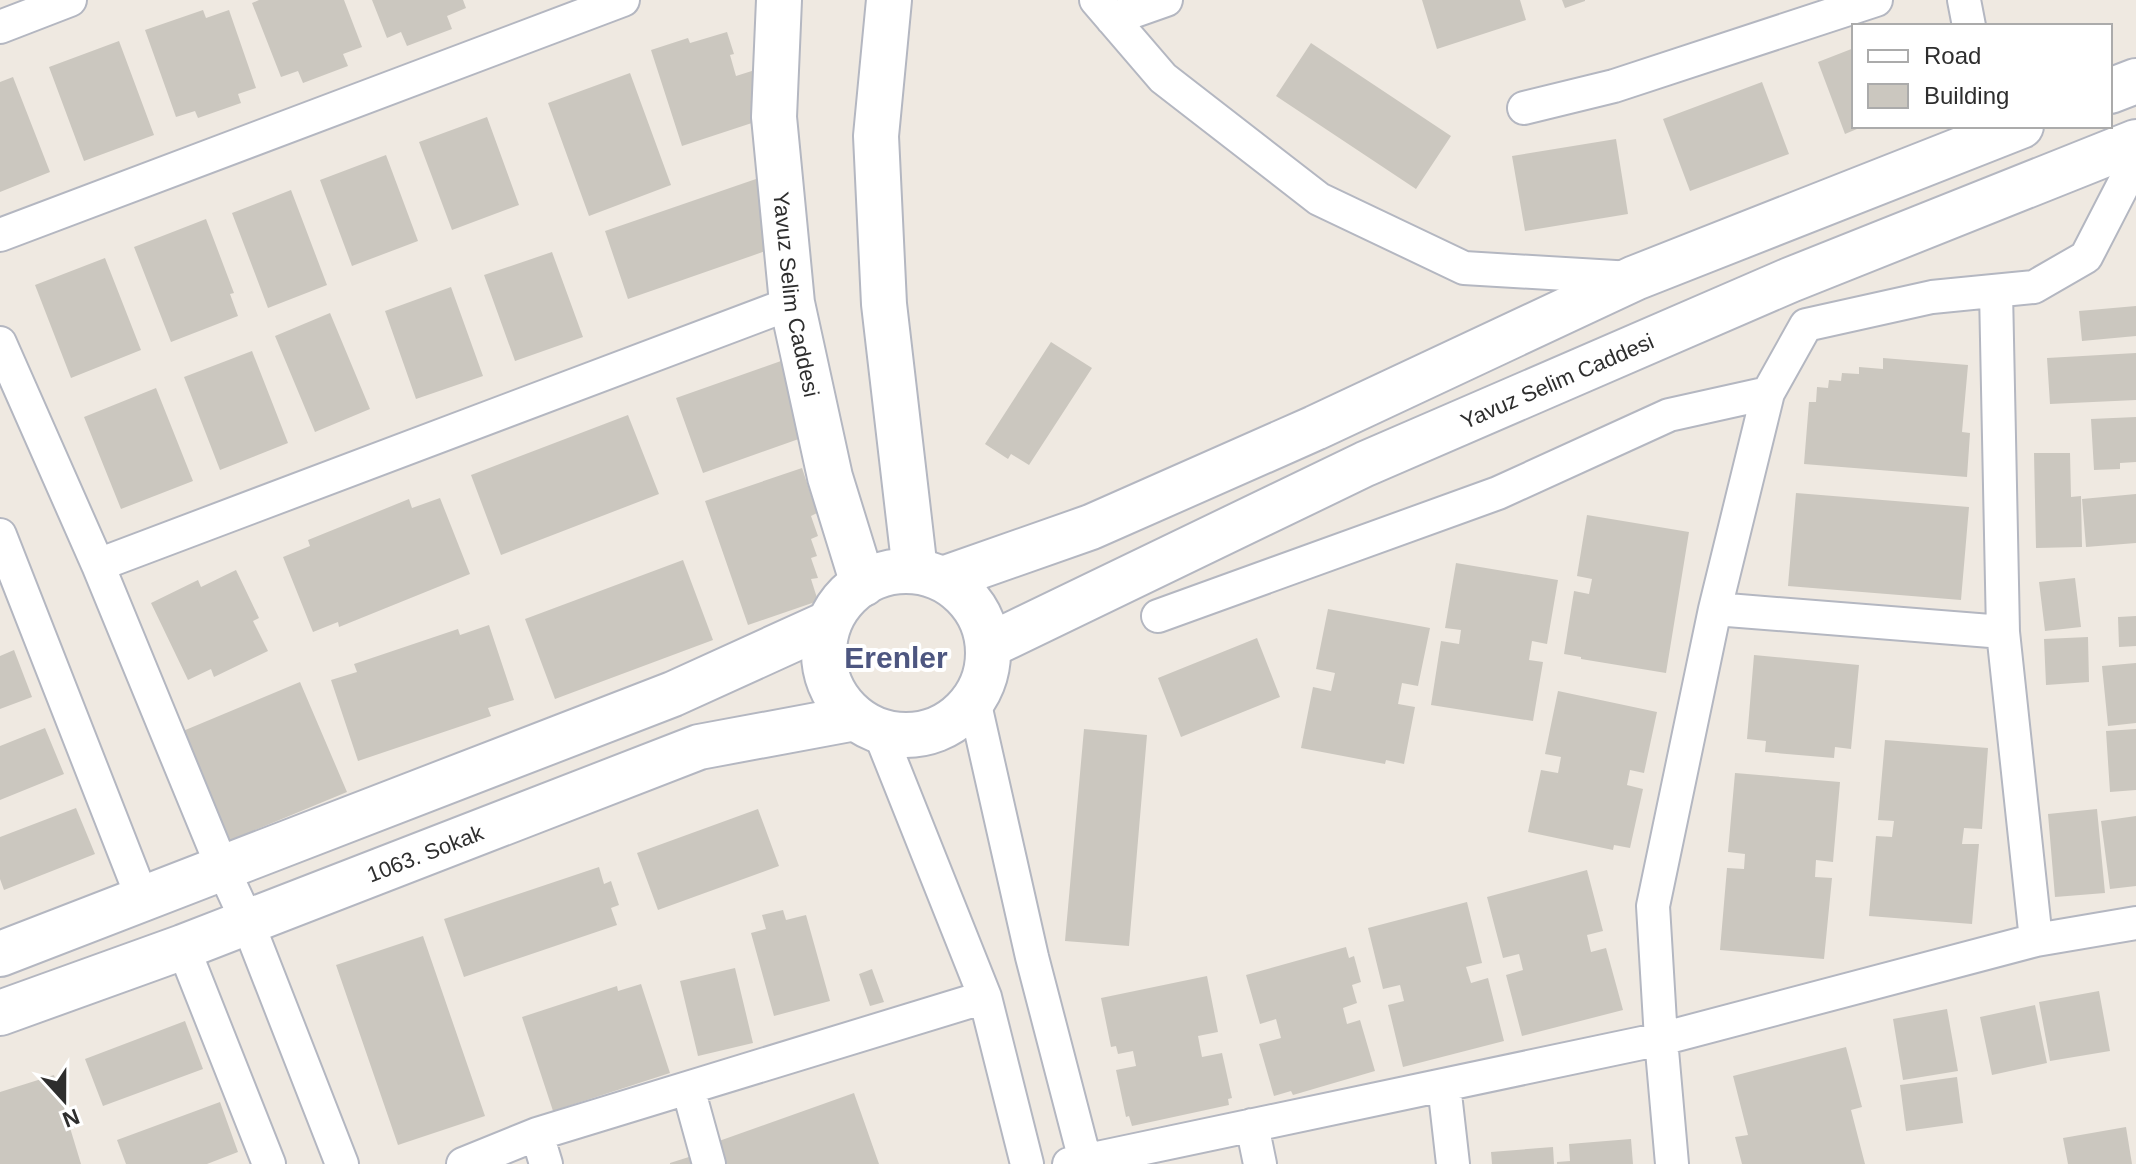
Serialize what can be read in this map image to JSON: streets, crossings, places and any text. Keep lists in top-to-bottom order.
{
  "streets": {
    "main road": ["Yavuz Selim Caddesi", "1063. Sokak"]
  },
  "crossings": [
    ["Yavuz Selim Caddesi", "1063. Sokak"]
  ],
  "districts": ["Erenler"],
  "legend": ["Road", "Building"],
  "north": "bottom"
}
